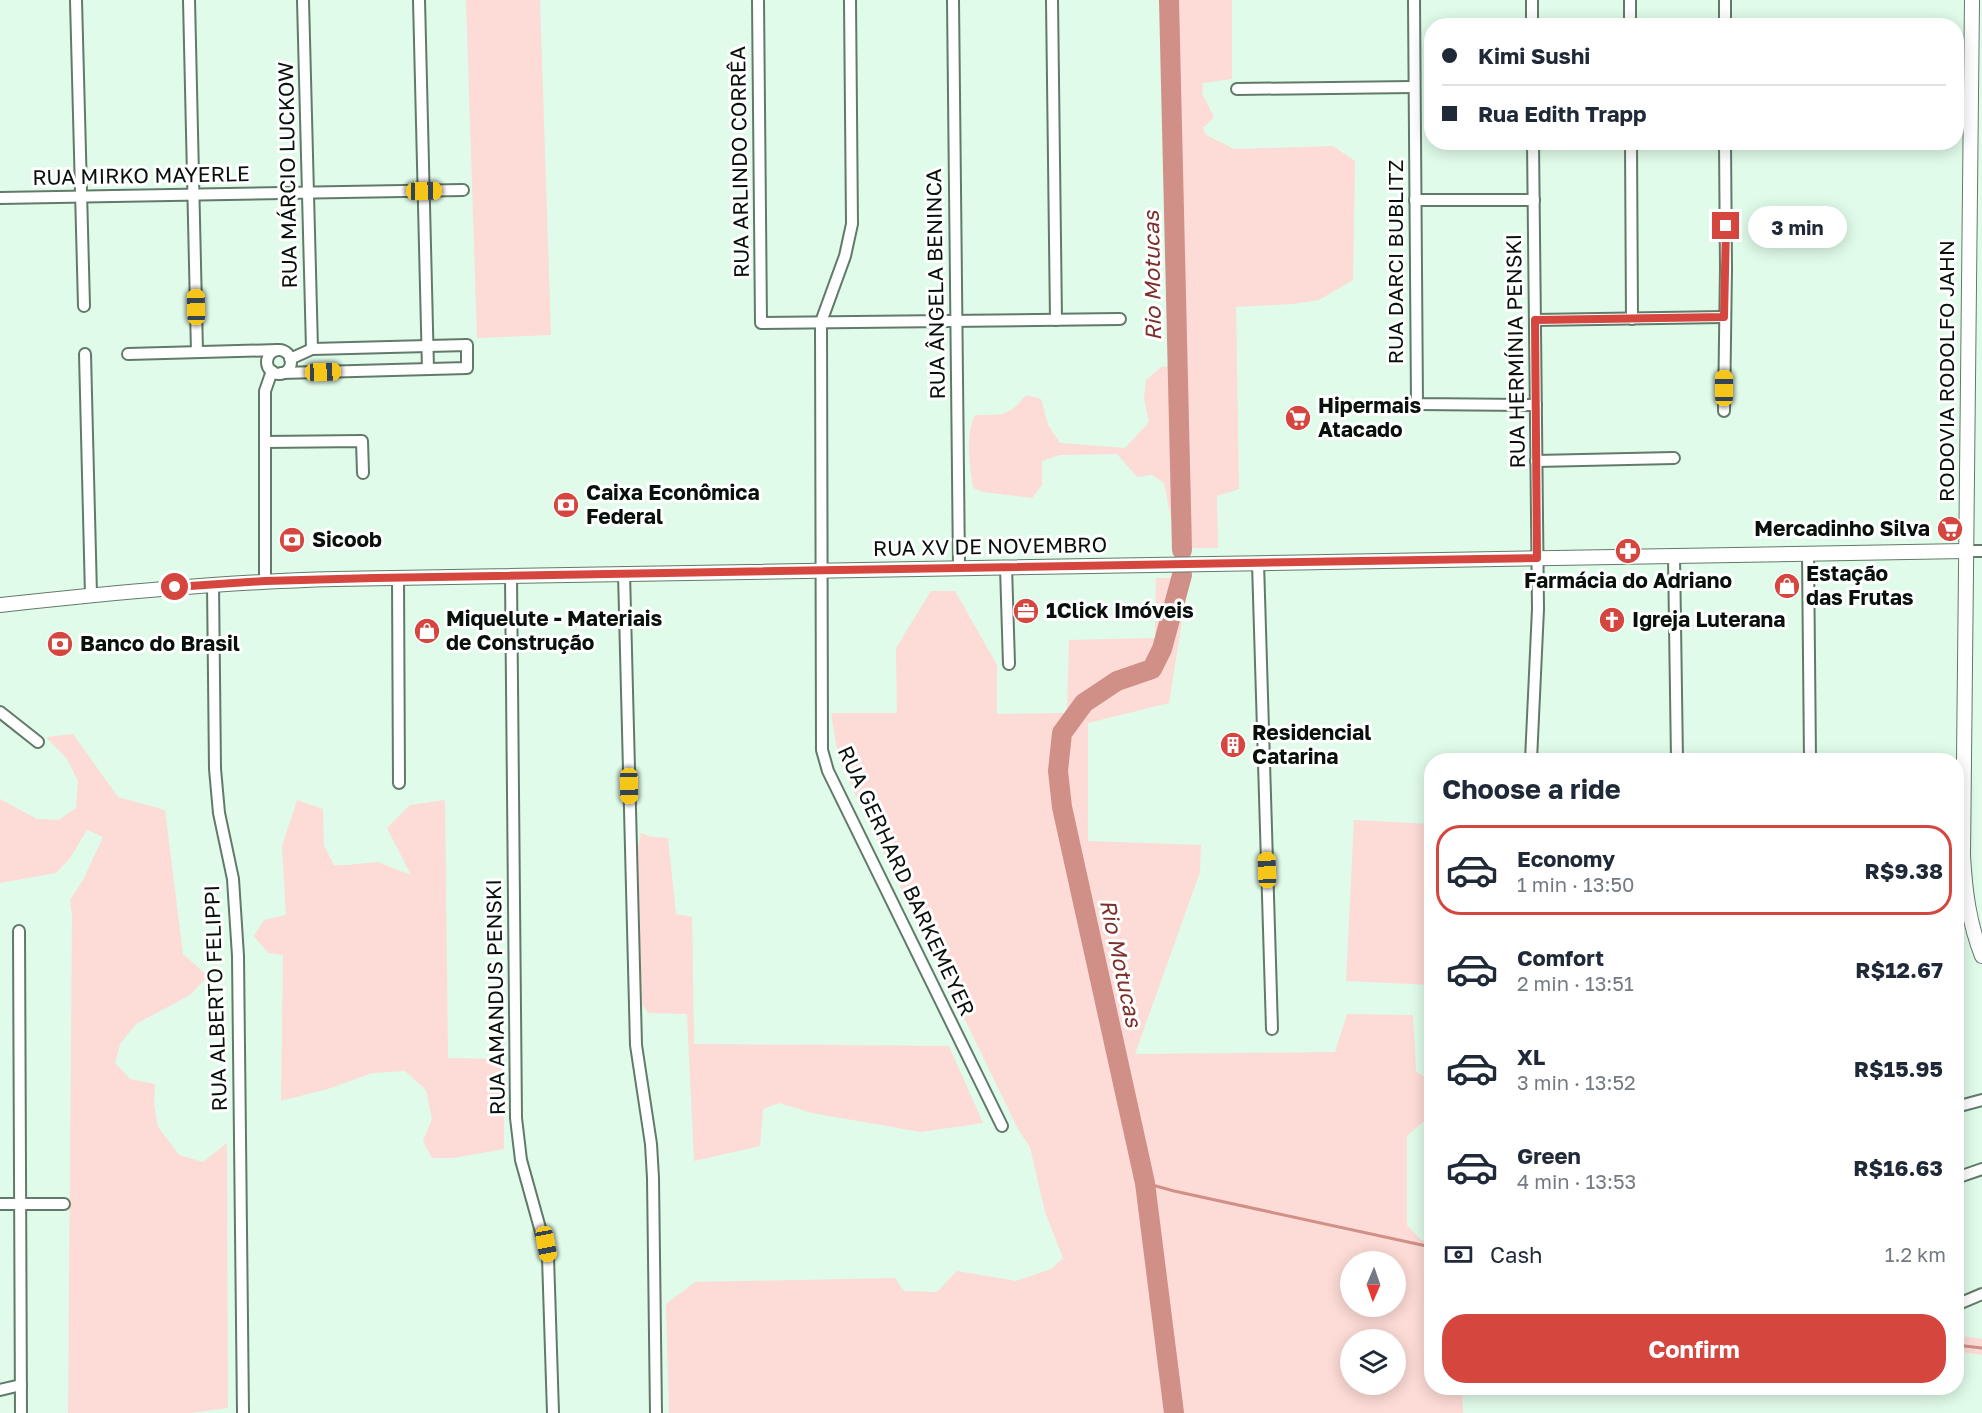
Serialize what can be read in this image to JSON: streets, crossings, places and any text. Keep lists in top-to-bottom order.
{
  "streets": {
    "main road": ["RODOVIA RODOLFO JAHN", "RUA XV DE NOVEMBRO"],
    "street": [
      "RUA ARLINDO CORRÊA",
      "RUA MÁRCIO LUCKOW",
      "RUA MIRKO MAYERLE",
      "RUA DARCI BUBLITZ",
      "RUA ÂNGELA BENINCA",
      "RUA HERMÍNIA PENSKI",
      "RUA GERHARD BARKEMEYER",
      "RUA AMANDUS PENSKI",
      "RUA ALBERTO FELIPPI"
    ]
  },
  "crossings": [
    ["RUA ARLINDO CORRÊA", "RUA GERHARD BARKEMEYER"],
    ["RUA MÁRCIO LUCKOW", "RUA MIRKO MAYERLE"],
    ["RUA DARCI BUBLITZ", "RUA HERMÍNIA PENSKI"],
    ["RUA ÂNGELA BENINCA", "RUA XV DE NOVEMBRO"],
    ["RUA HERMÍNIA PENSKI", "RUA XV DE NOVEMBRO"],
    ["RODOVIA RODOLFO JAHN", "RUA XV DE NOVEMBRO"],
    ["RUA XV DE NOVEMBRO", "RUA GERHARD BARKEMEYER"],
    ["RUA XV DE NOVEMBRO", "RUA AMANDUS PENSKI"],
    ["RUA XV DE NOVEMBRO", "RUA ALBERTO FELIPPI"]
  ],
  "water": ["Rio Motucas"],
  "places": {
    "supermarket": ["Hipermais Atacado", "Mercadinho Silva"],
    "bank": ["Caixa Econômica Federal", "Sicoob", "Banco do Brasil"],
    "pharmacy": ["Farmácia do Adriano"],
    "shop": ["Estação das Frutas", "Miquelute - Materiais de Construção"],
    "office": ["1Click Imóveis"],
    "church": ["Igreja Luterana"],
    "building": ["Residencial Catarina"]
  },
  "north": "bottom",
  "page": {
    "banner": ["Kimi Sushi", "Rua Edith Trapp"],
    "bubble": "3 min",
    "heading": "Choose a ride",
    "list": [
      {
        "name": "Economy",
        "note": "1 min · 13:50",
        "value": "R$9.38"
      },
      {
        "name": "Comfort",
        "note": "2 min · 13:51",
        "value": "R$12.67"
      },
      {
        "name": "XL",
        "note": "3 min · 13:52",
        "value": "R$15.95"
      },
      {
        "name": "Green",
        "note": "4 min · 13:53",
        "value": "R$16.63"
      }
    ],
    "pay": ["Cash", "1.2 km"],
    "buttons": "Confirm"
  }
}
